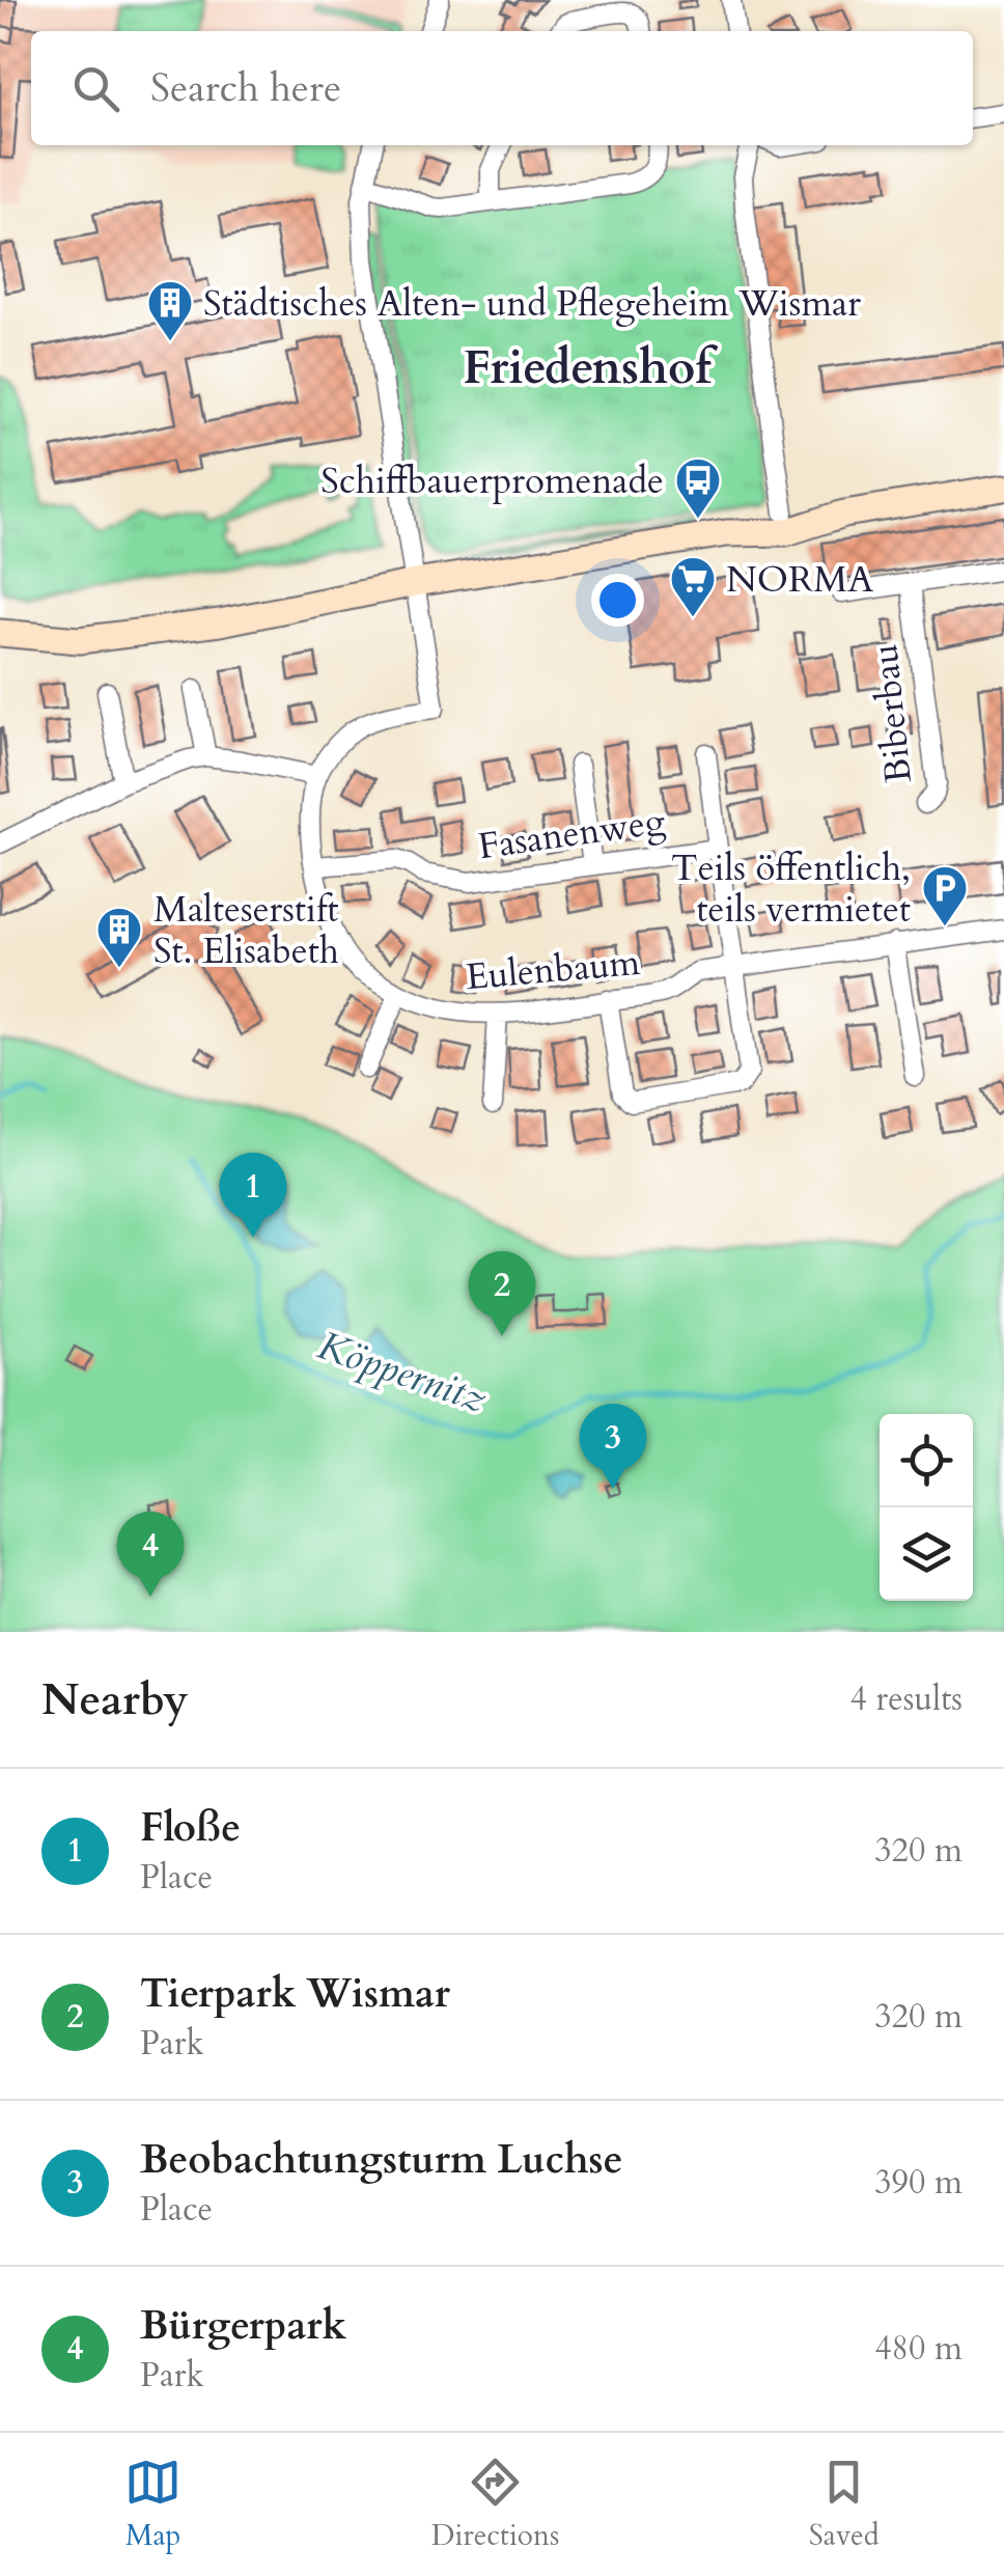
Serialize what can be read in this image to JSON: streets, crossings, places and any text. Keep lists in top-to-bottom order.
{
  "streets": {
    "street": ["Biberbau", "Fasanenweg", "Eulenbaum"]
  },
  "crossings": [
    ["Fasanenweg", "Eulenbaum"]
  ],
  "districts": ["Friedenshof"],
  "water": ["Köppernitz"],
  "places": {
    "building": ["Städtisches Alten- und Pflegeheim Wismar", "Malteserstift St. Elisabeth"],
    "bus stop": ["Schiffbauerpromenade"],
    "supermarket": ["NORMA"],
    "parking": ["Teils öffentlich, teils vermietet"]
  },
  "page": {
    "search": "Search here",
    "pins": [
      "1",
      "2",
      "3",
      "4"
    ],
    "heading": ["Nearby", "4 results"],
    "list": [
      {
        "mark": "1",
        "name": "Floße",
        "note": "Place",
        "value": "320 m"
      },
      {
        "mark": "2",
        "name": "Tierpark Wismar",
        "note": "Park",
        "value": "320 m"
      },
      {
        "mark": "3",
        "name": "Beobachtungsturm Luchse",
        "note": "Place",
        "value": "390 m"
      },
      {
        "mark": "4",
        "name": "Bürgerpark",
        "note": "Park",
        "value": "480 m"
      }
    ],
    "nav": ["Map", "Directions", "Saved"]
  }
}
